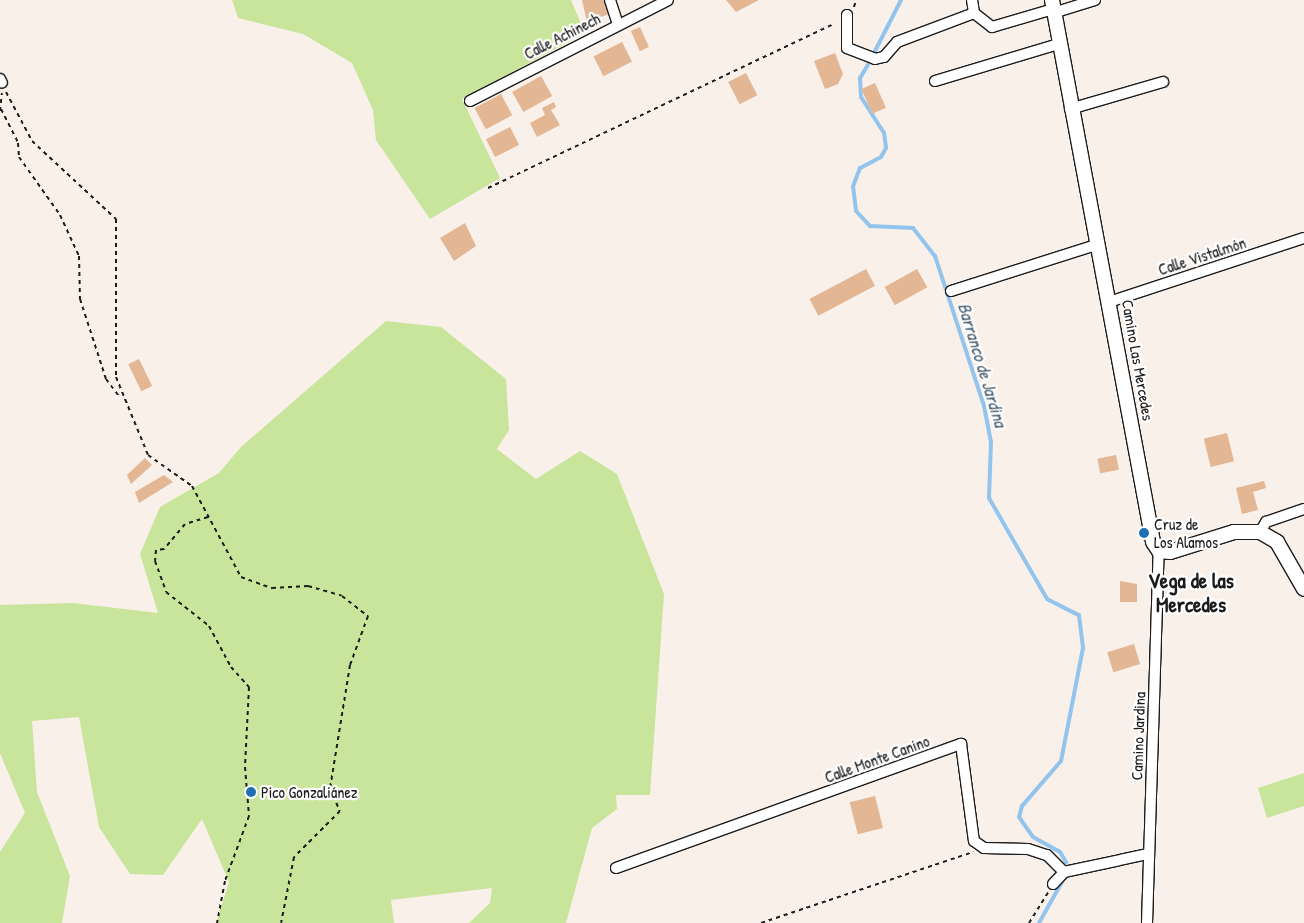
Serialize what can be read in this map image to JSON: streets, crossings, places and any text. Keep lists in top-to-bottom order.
{
  "streets": {
    "main road": ["Camino Las Mercedes"],
    "street": [
      "Calle Achinech",
      "Calle Vistalmón",
      "Camino Jardina",
      "Calle Monte Canino"
    ]
  },
  "crossings": [
    ["Calle Vistalmón", "Camino Las Mercedes"],
    ["Camino Las Mercedes", "Camino Jardina"]
  ],
  "districts": ["Vega de las Mercedes"],
  "water": ["Barranco de Jardina"],
  "places": ["Cruz de Los Alamos", "Pico Gonzaliánez"]
}
